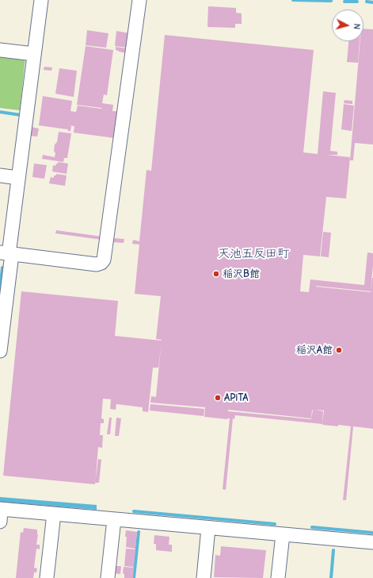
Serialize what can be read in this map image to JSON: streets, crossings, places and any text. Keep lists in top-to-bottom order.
{
  "districts": ["天池五反田町"],
  "places": ["稲沢B館", "稲沢A館", "APiTA"],
  "north": "right"
}
